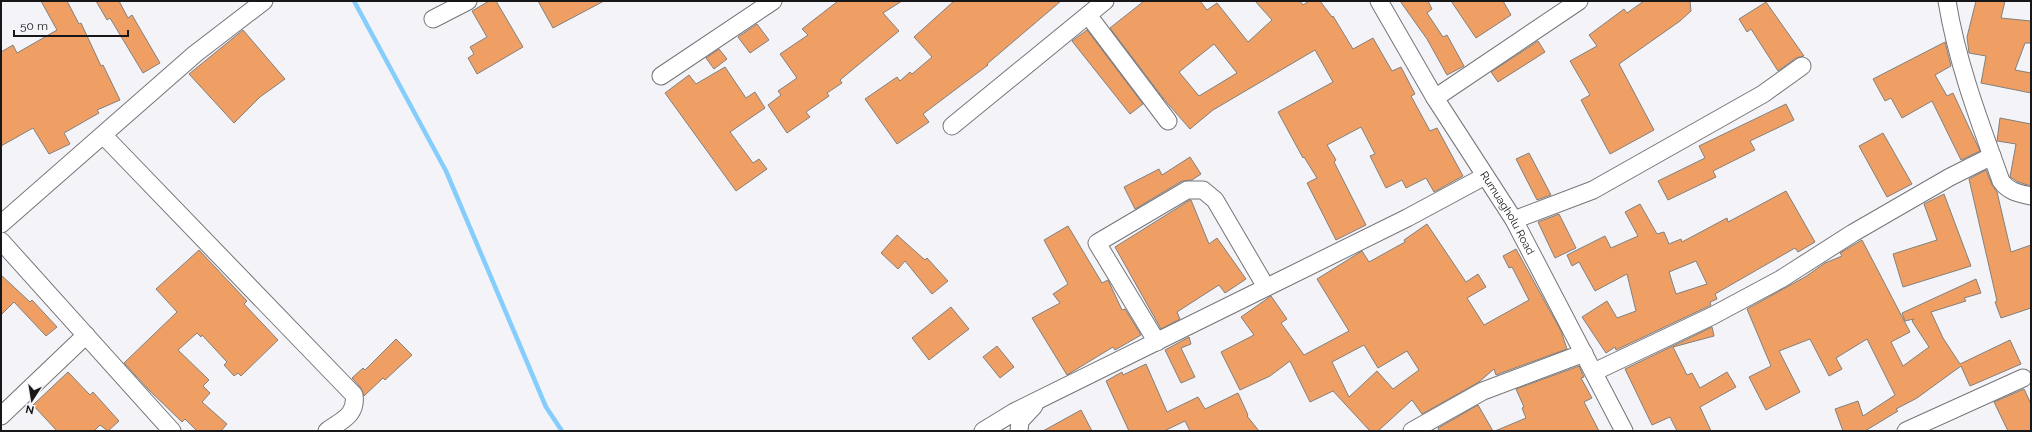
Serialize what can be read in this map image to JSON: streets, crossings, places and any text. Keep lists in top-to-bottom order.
{
  "streets": {
    "street": ["Rumuagholu Road"]
  },
  "scale_bar": "50 m",
  "north": "bottom"
}
